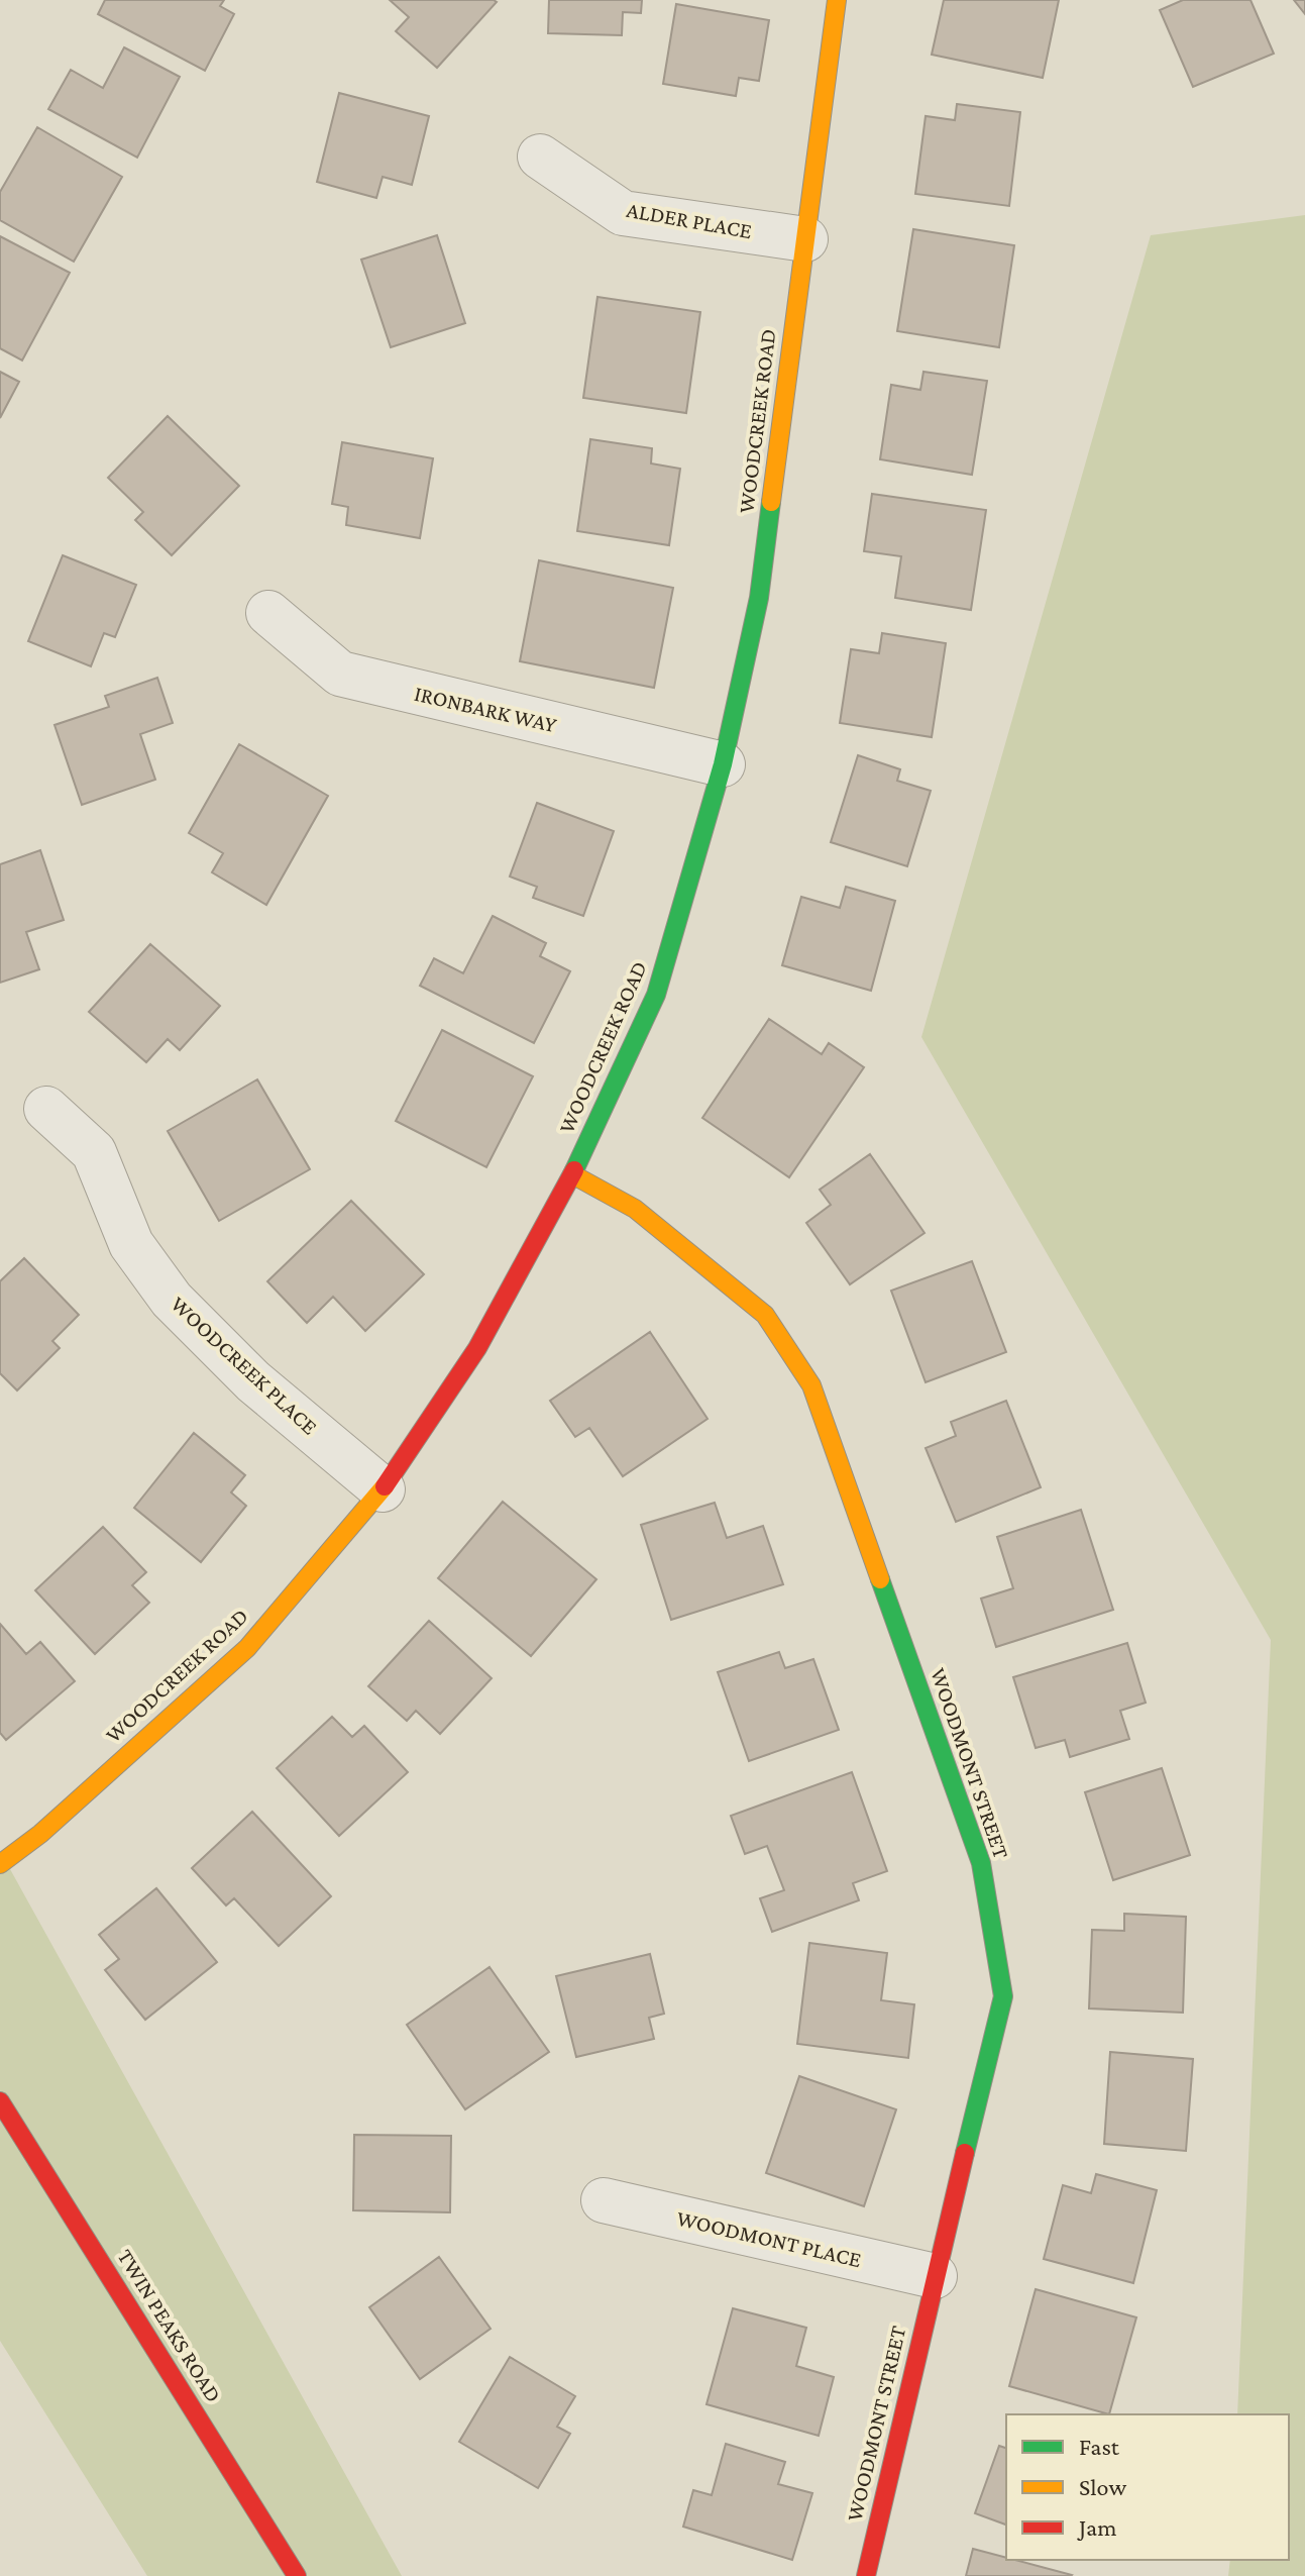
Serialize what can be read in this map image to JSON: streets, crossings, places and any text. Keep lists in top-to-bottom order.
{
  "streets": {
    "street": [
      "ALDER PLACE",
      "WOODCREEK ROAD",
      "IRONBARK WAY",
      "WOODCREEK PLACE",
      "WOODMONT STREET",
      "WOODMONT PLACE",
      "TWIN PEAKS ROAD"
    ]
  },
  "crossings": [
    ["ALDER PLACE", "WOODCREEK ROAD"],
    ["WOODCREEK ROAD", "IRONBARK WAY"],
    ["WOODCREEK ROAD", "WOODCREEK PLACE"],
    ["WOODCREEK ROAD", "WOODMONT STREET"],
    ["WOODMONT STREET", "WOODMONT PLACE"]
  ],
  "legend": ["Fast", "Slow", "Jam"]
}
